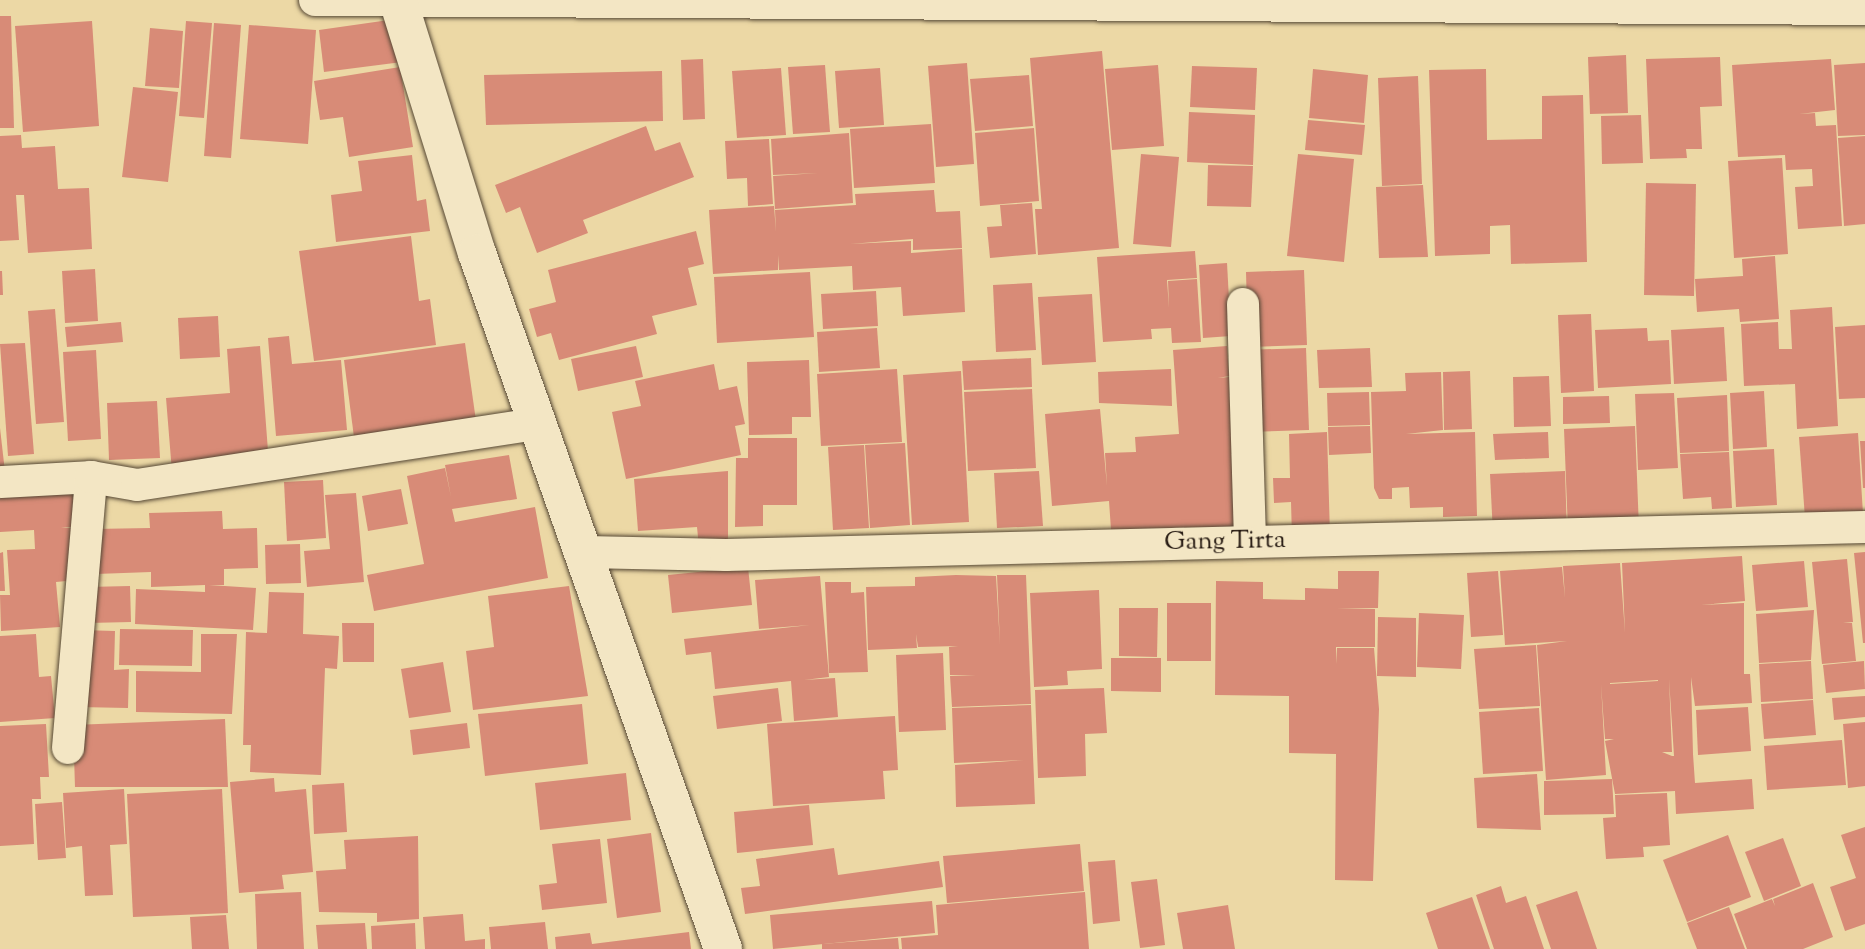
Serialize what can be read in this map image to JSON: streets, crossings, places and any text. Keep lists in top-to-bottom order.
{
  "streets": {
    "street": ["Gang Tirta"]
  }
}
